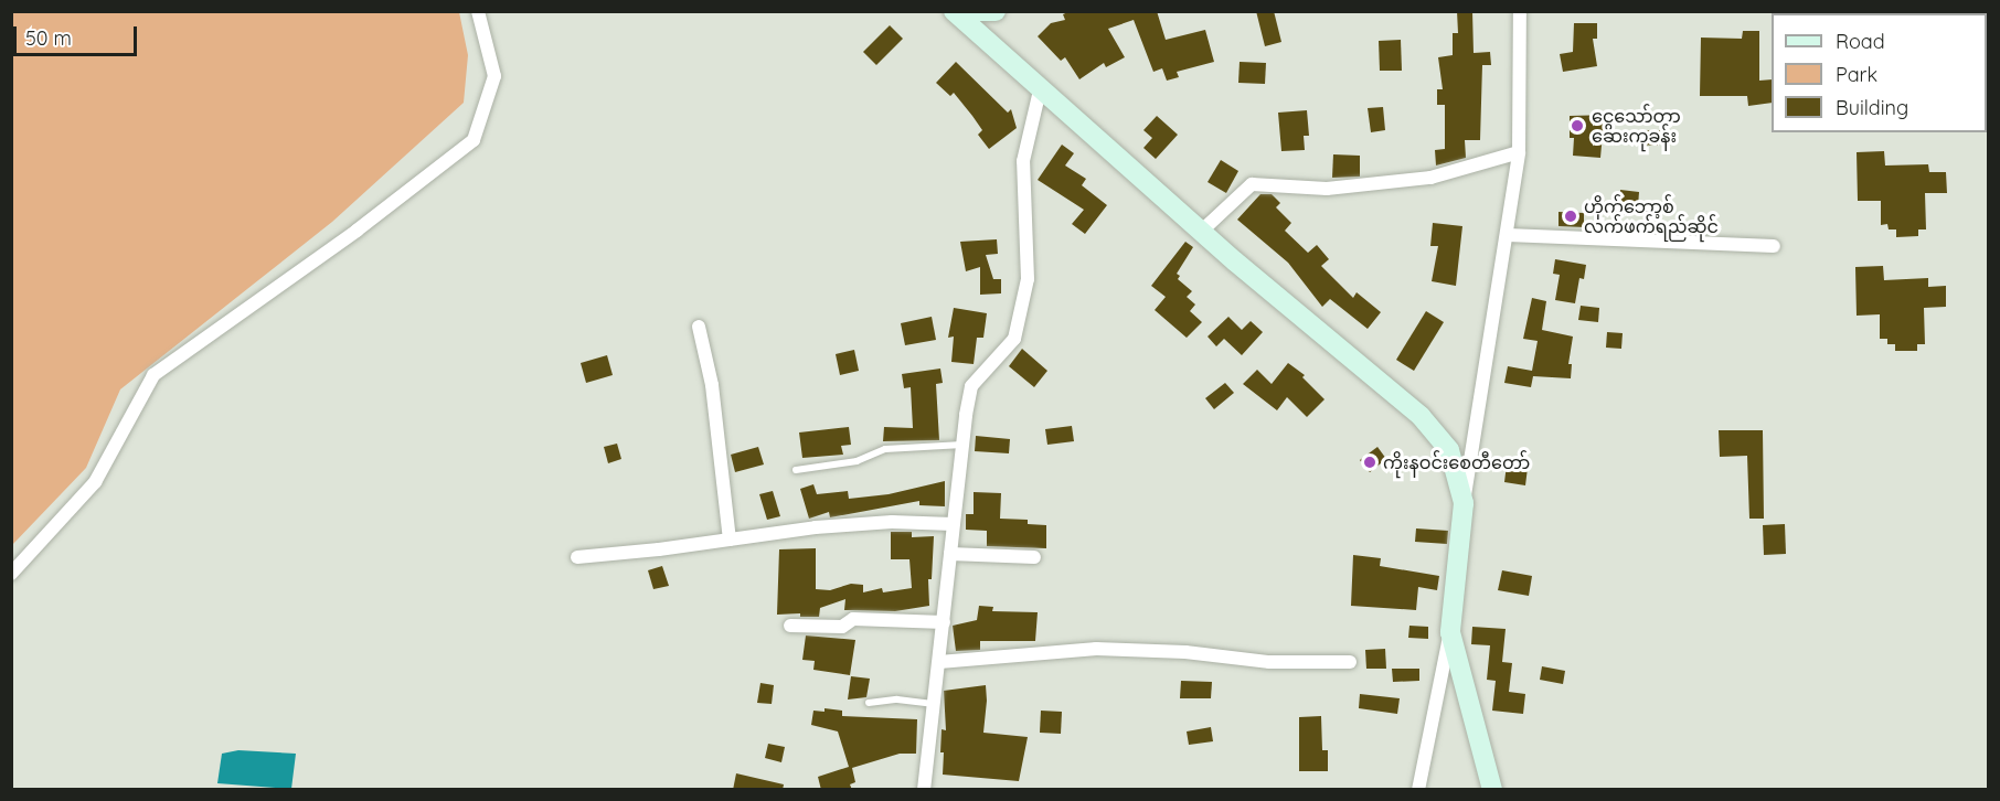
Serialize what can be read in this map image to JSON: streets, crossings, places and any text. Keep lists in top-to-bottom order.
{
  "places": ["ငွေသော်တာ ဆေးကုခန်း", "ဟိုက်ဘော့စ် လက်ဖက်ရည်ဆိုင်", "ကိုးနဝင်းစေတီတော်"],
  "legend": ["Road", "Park", "Building"],
  "scale_bar": "50 m"
}
